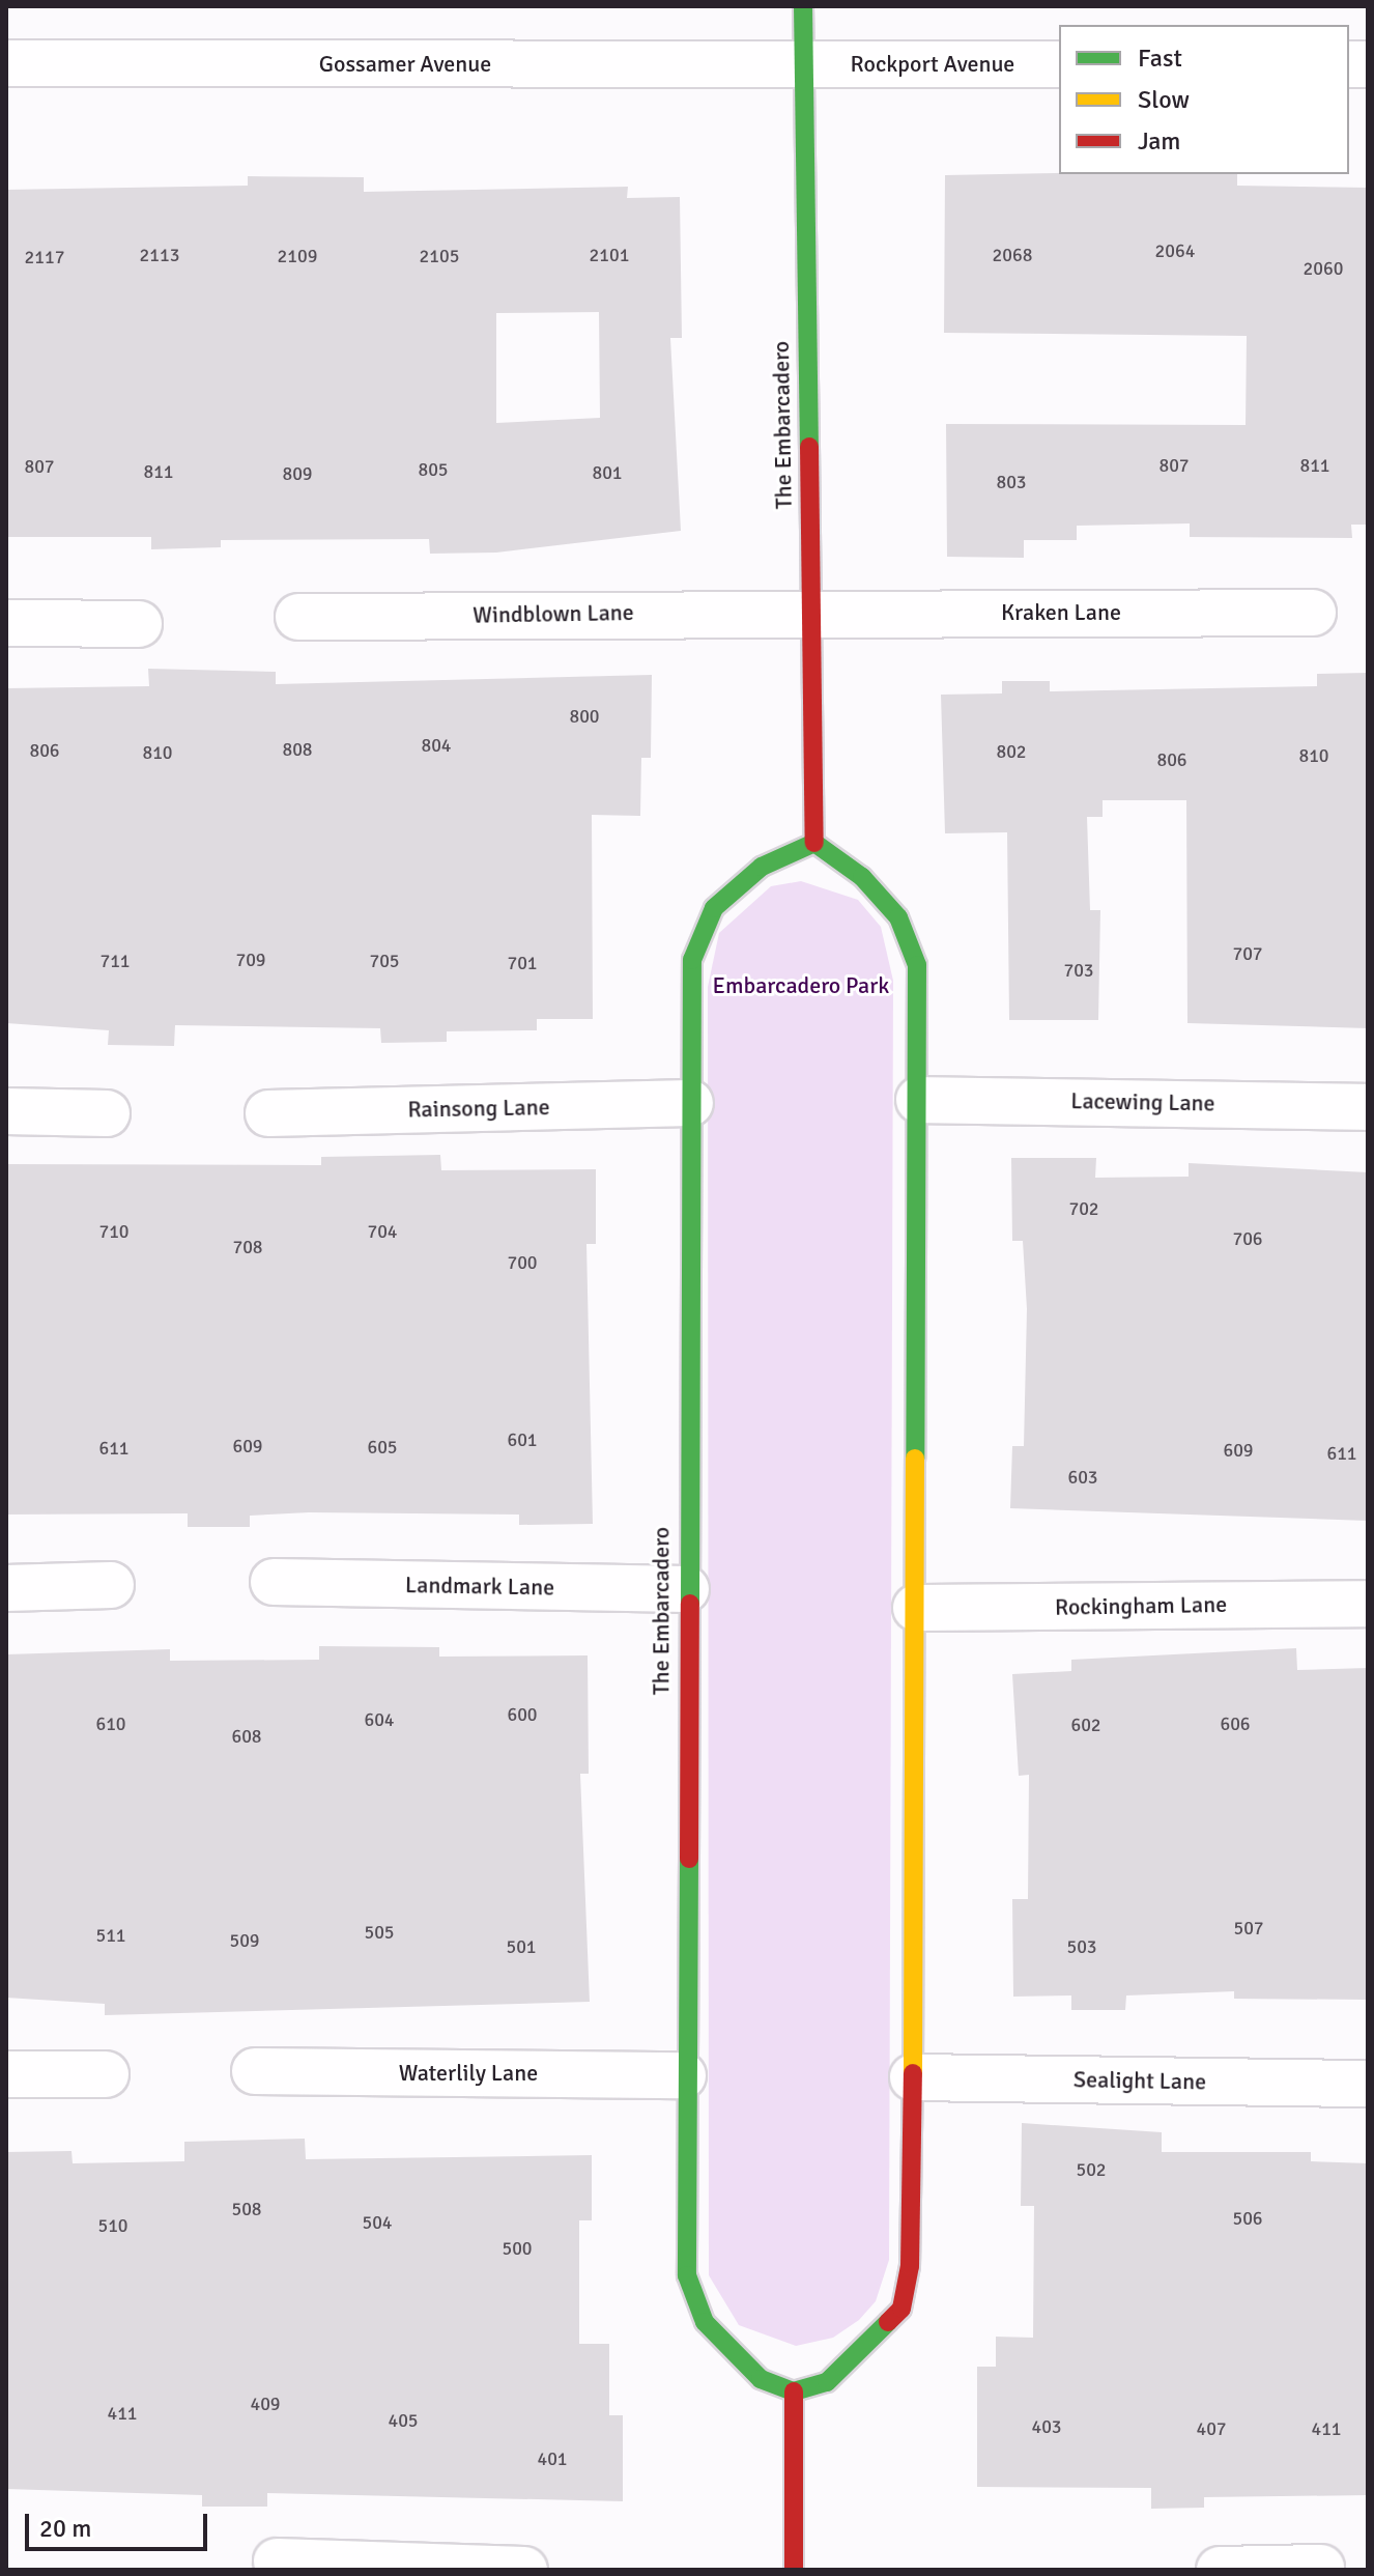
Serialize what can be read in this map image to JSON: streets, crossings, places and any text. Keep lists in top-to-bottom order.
{
  "streets": {
    "street": [
      "Gossamer Avenue",
      "Rockport Avenue",
      "The Embarcadero",
      "Kraken Lane",
      "Windblown Lane",
      "Lacewing Lane",
      "Rainsong Lane",
      "Landmark Lane",
      "Rockingham Lane",
      "Waterlily Lane",
      "Sealight Lane"
    ]
  },
  "crossings": [
    ["Gossamer Avenue", "Rockport Avenue"],
    ["Gossamer Avenue", "The Embarcadero"],
    ["Rockport Avenue", "The Embarcadero"],
    ["The Embarcadero", "Kraken Lane"],
    ["The Embarcadero", "Windblown Lane"],
    ["The Embarcadero", "Rainsong Lane"],
    ["The Embarcadero", "Landmark Lane"],
    ["The Embarcadero", "Waterlily Lane"],
    ["Kraken Lane", "Windblown Lane"]
  ],
  "parks": ["Embarcadero Park"],
  "house_numbers": [
    "2064",
    "2113",
    "2101",
    "2068",
    "2109",
    "2105",
    "2117",
    "2060",
    "807",
    "811",
    "807",
    "805",
    "811",
    "801",
    "809",
    "803",
    "800",
    "804",
    "808",
    "806",
    "802",
    "810",
    "810",
    "806",
    "707",
    "709",
    "711",
    "705",
    "701",
    "703",
    "702",
    "710",
    "704",
    "706",
    "708",
    "700",
    "601",
    "609",
    "605",
    "611",
    "609",
    "611",
    "603",
    "600",
    "604",
    "610",
    "606",
    "602",
    "608",
    "507",
    "505",
    "511",
    "509",
    "501",
    "503",
    "502",
    "508",
    "506",
    "504",
    "510",
    "500",
    "409",
    "411",
    "405",
    "403",
    "407",
    "411",
    "401"
  ],
  "legend": ["Fast", "Slow", "Jam"],
  "scale_bar": "20 m"
}
